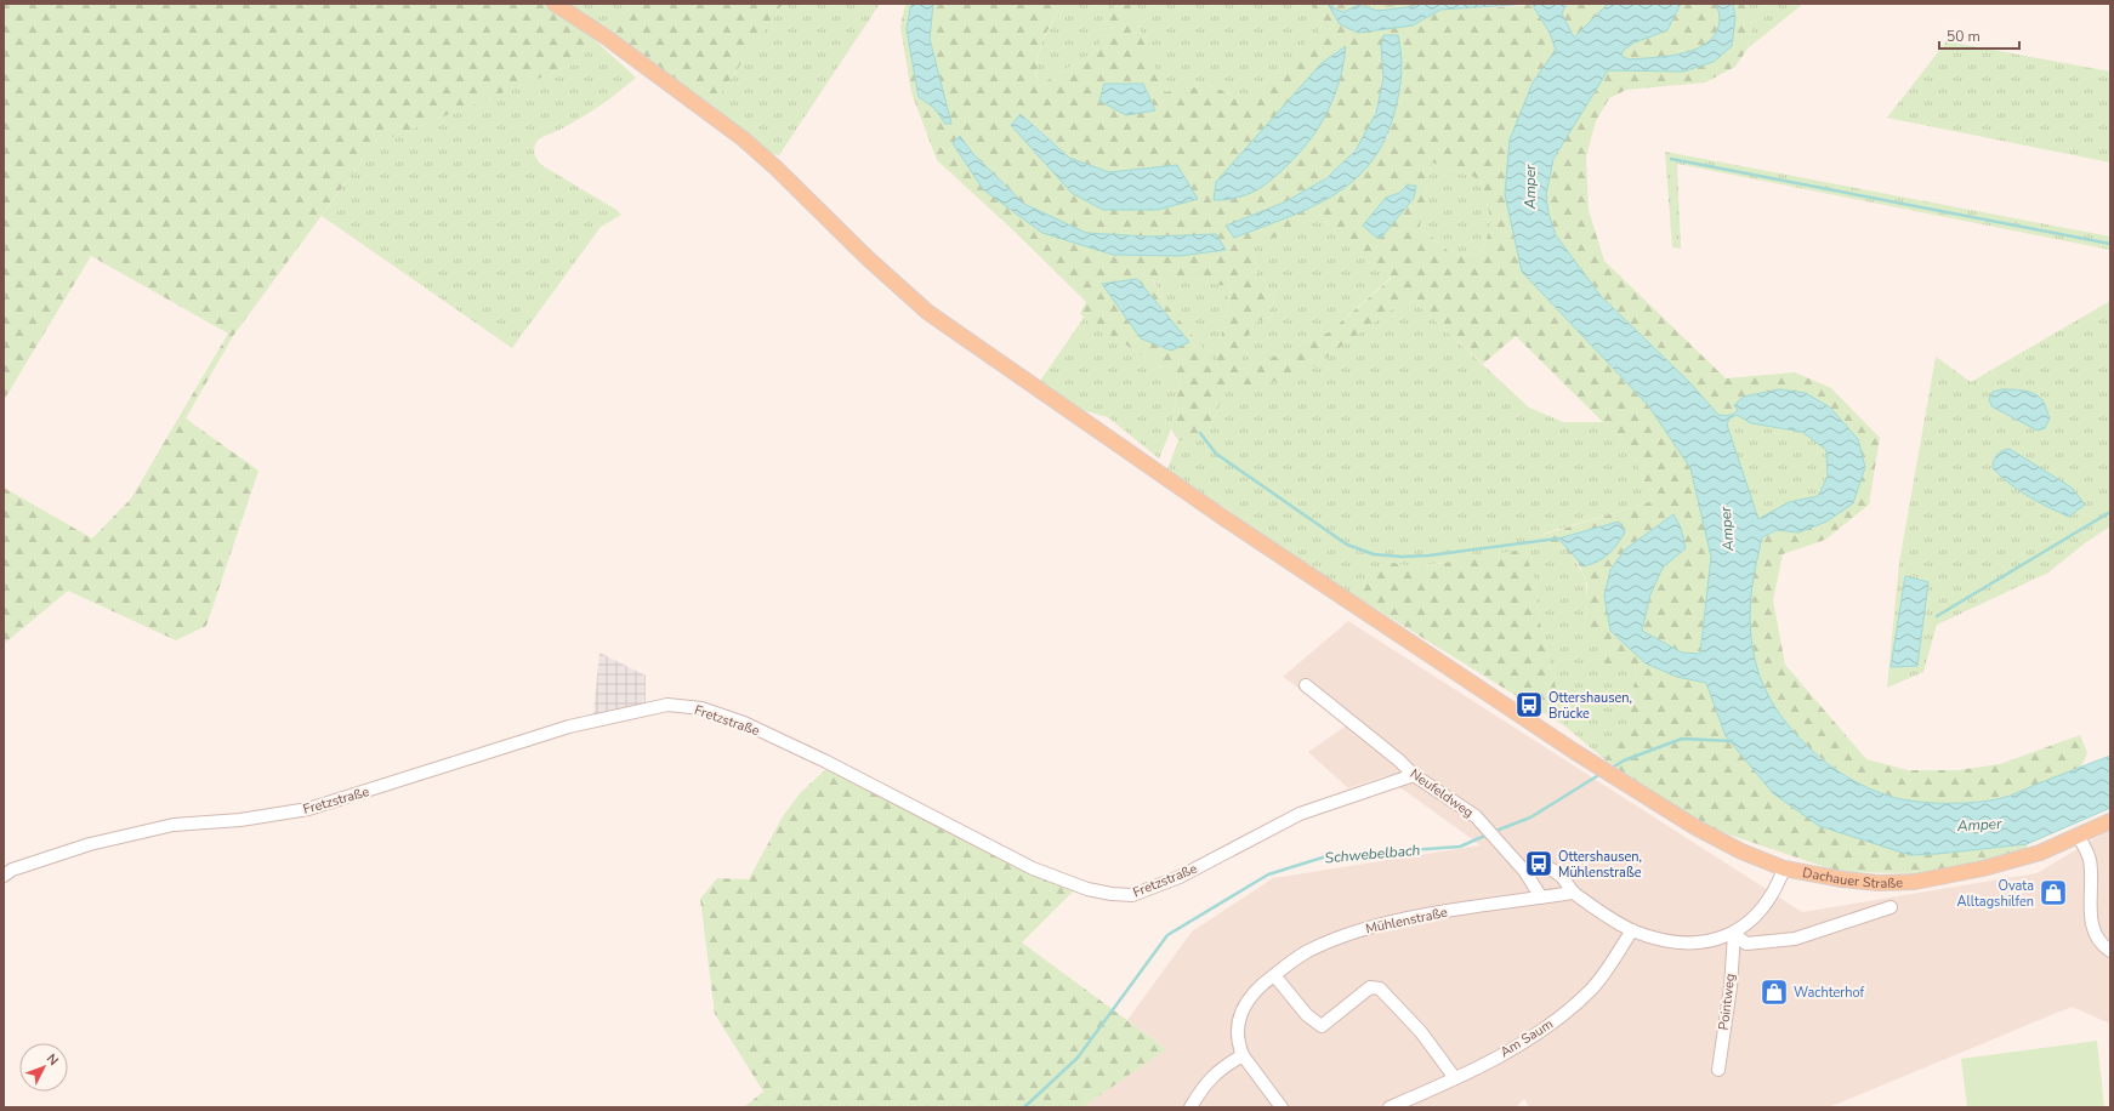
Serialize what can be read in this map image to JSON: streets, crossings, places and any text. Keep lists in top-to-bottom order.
{
  "streets": {
    "main road": ["Dachauer Straße"],
    "street": [
      "Fretzstraße",
      "Neufeldweg",
      "Mühlenstraße",
      "Pointweg",
      "Am Saum"
    ]
  },
  "crossings": [
    ["Fretzstraße", "Neufeldweg"],
    ["Neufeldweg", "Mühlenstraße"]
  ],
  "water": ["Amper", "Schwebelbach"],
  "places": {
    "bus stop": ["Ottershausen, Brücke", "Ottershausen, Mühlenstraße"],
    "shop": ["Ovata Alltagshilfen", "Wachterhof"]
  },
  "scale_bar": "50 m",
  "north": "top right"
}
